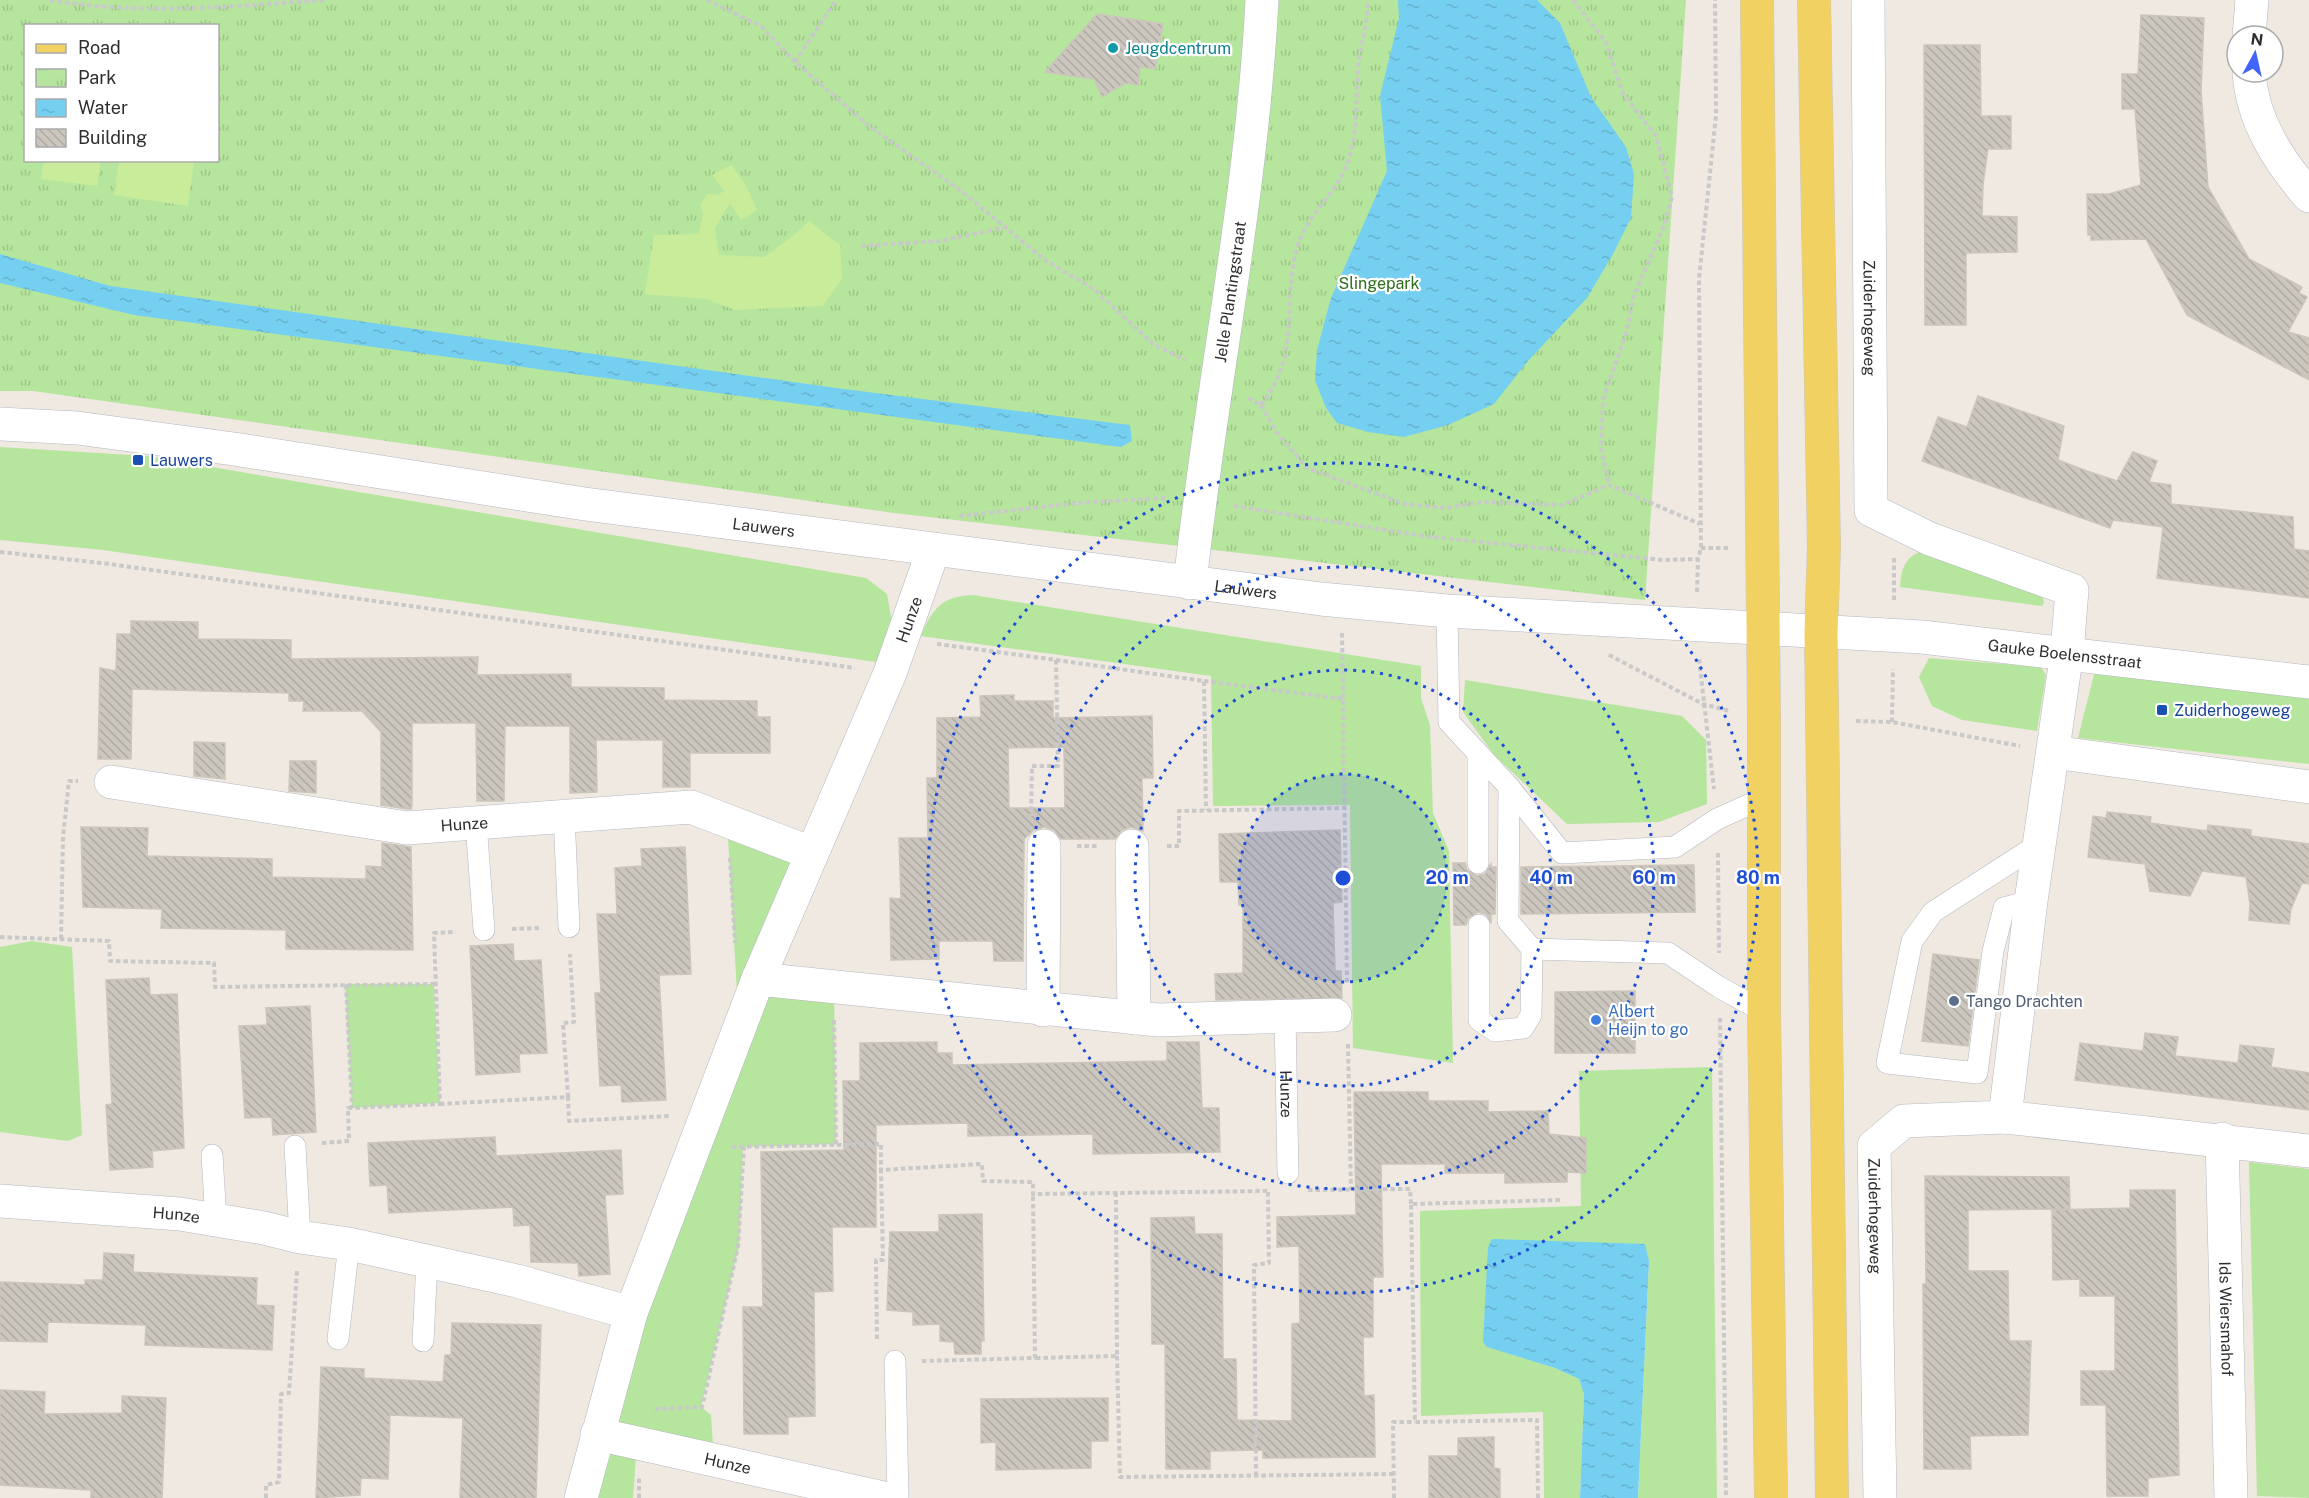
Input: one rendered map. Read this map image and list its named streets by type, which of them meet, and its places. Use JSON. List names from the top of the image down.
{
  "streets": {
    "street": [
      "Jelle Plantingstraat",
      "Zuiderhogeweg",
      "Lauwers",
      "Hunze",
      "Gauke Boelensstraat",
      "Ids Wiersmahof"
    ]
  },
  "crossings": [
    ["Jelle Plantingstraat", "Lauwers"],
    ["Zuiderhogeweg", "Gauke Boelensstraat"],
    ["Lauwers", "Hunze"]
  ],
  "parks": ["Slingepark"],
  "places": {
    "other": ["Jeugdcentrum", "Tango Drachten", "Albert Heijn to go"],
    "transit": ["Lauwers", "Zuiderhogeweg"]
  },
  "legend": [
    "Road",
    "Park",
    "Water",
    "Building"
  ],
  "north": "top",
  "rings": [
    "20 m",
    "40 m",
    "60 m",
    "80 m"
  ]
}
